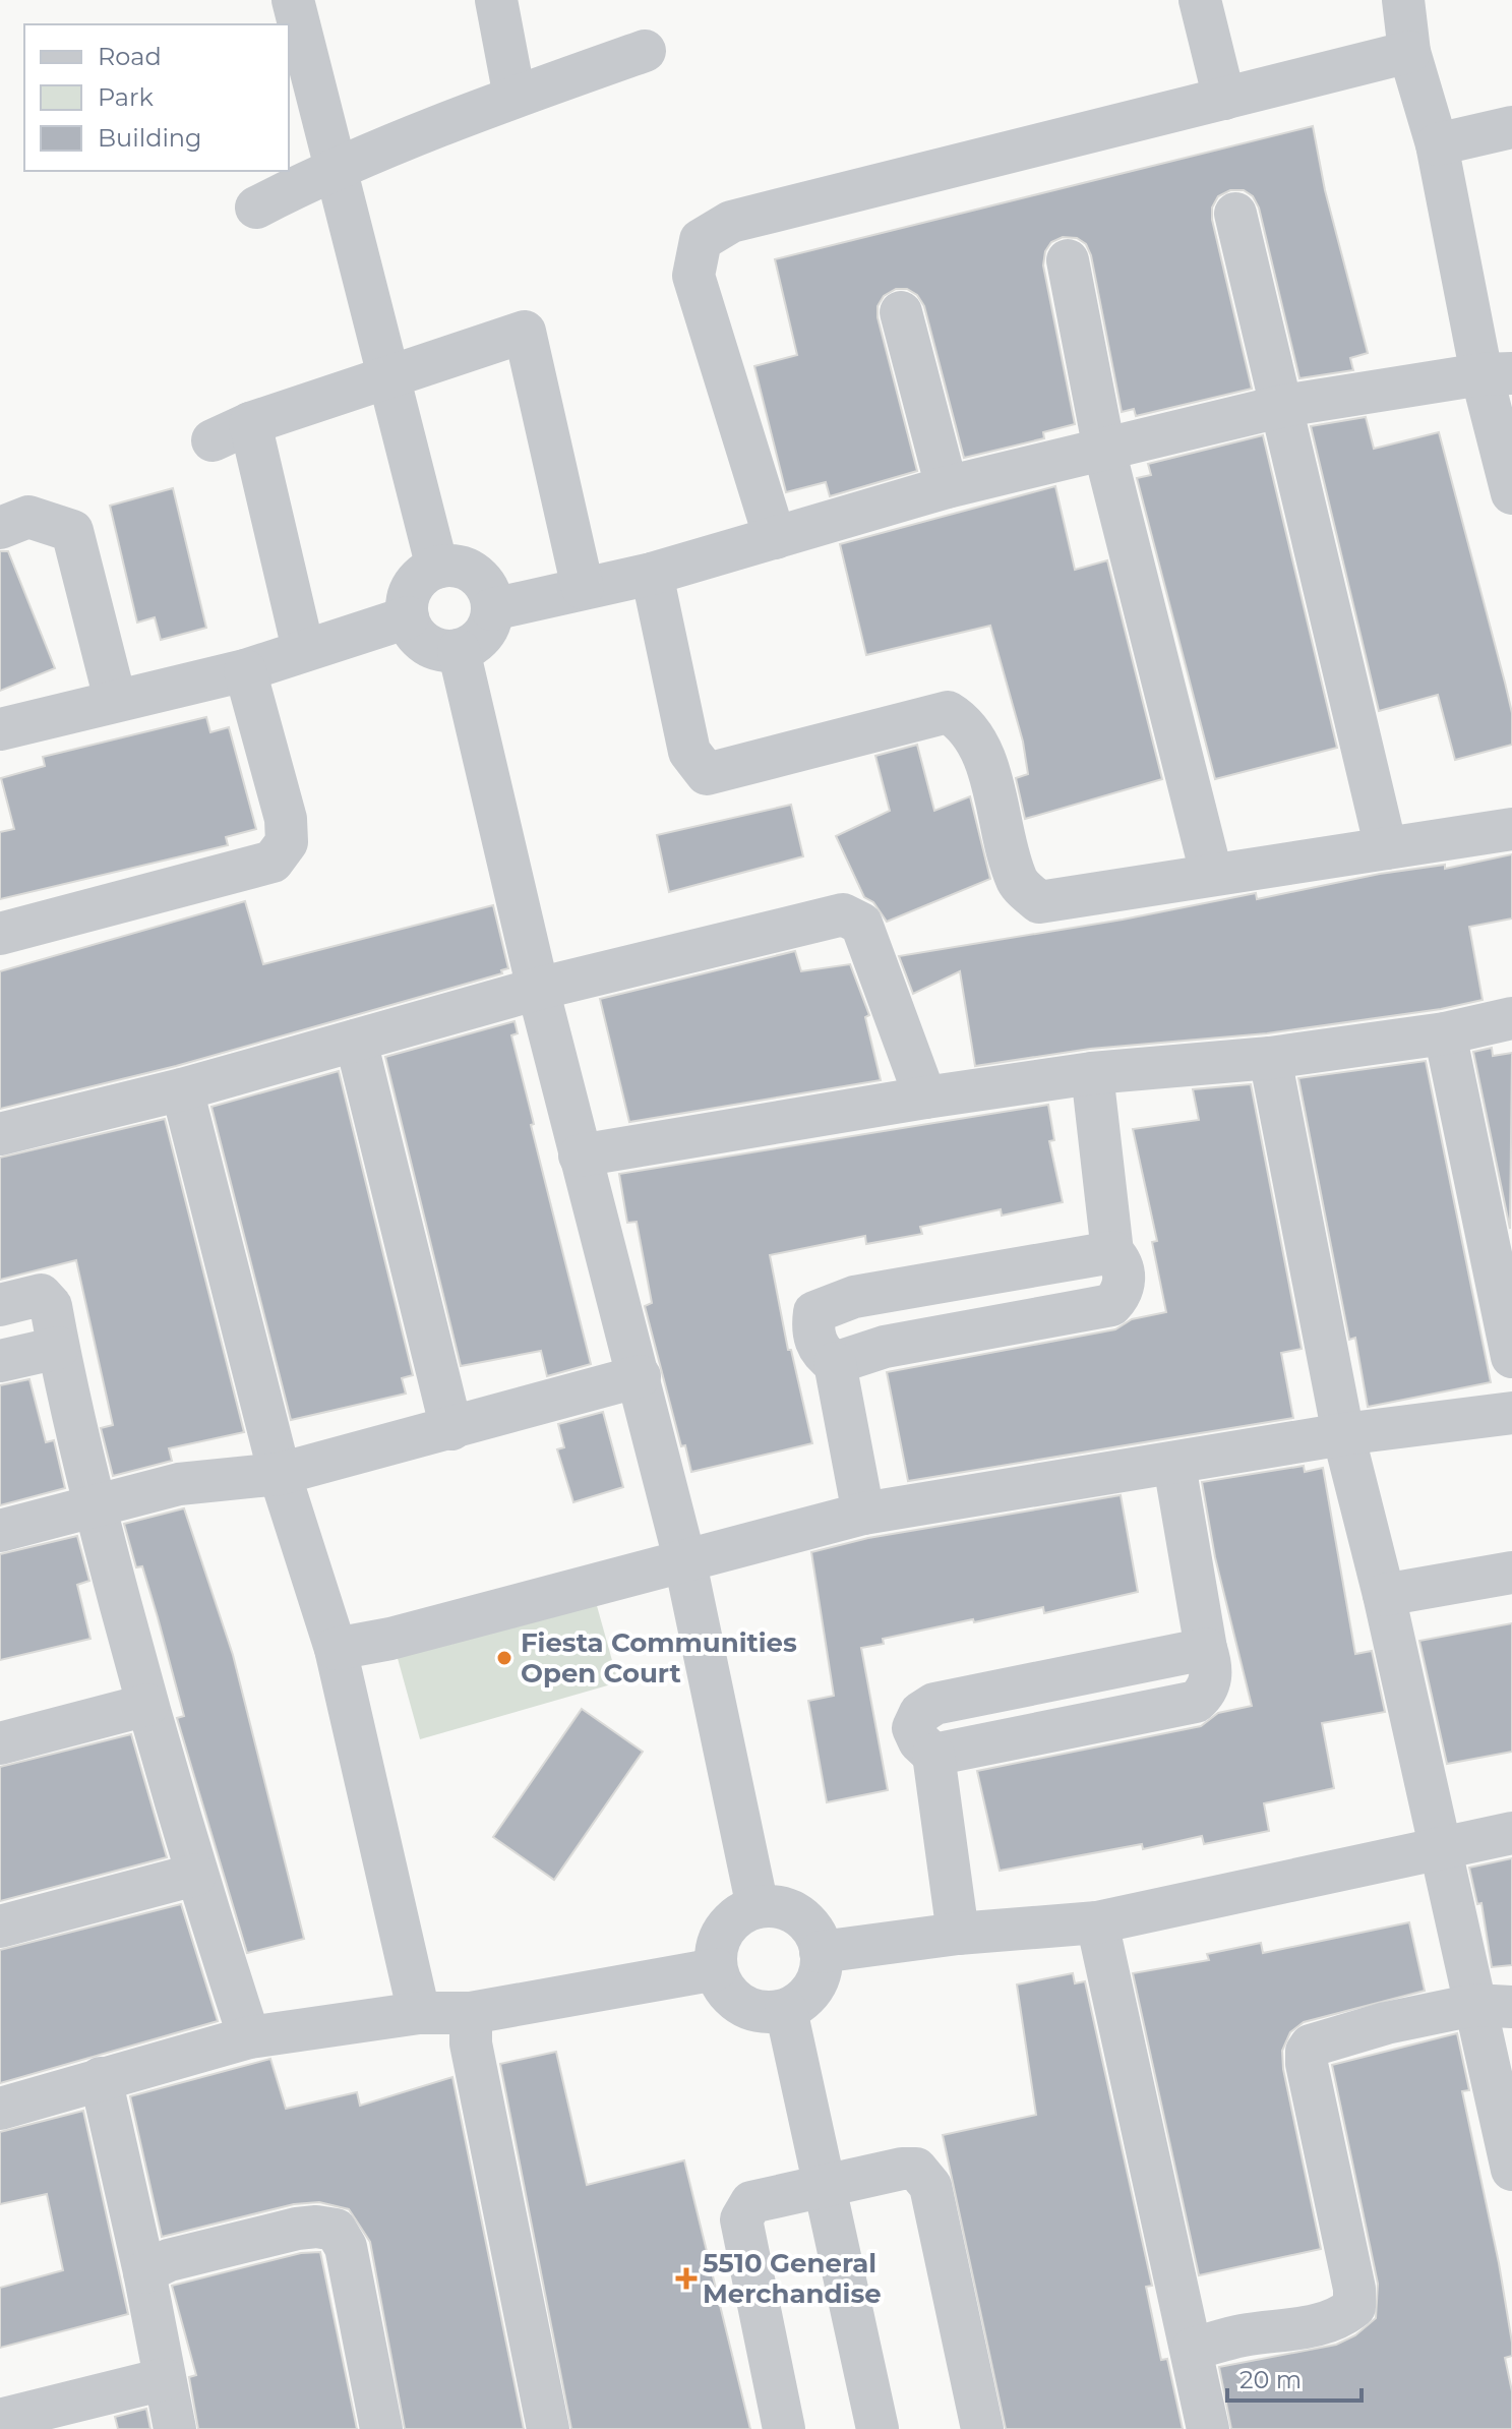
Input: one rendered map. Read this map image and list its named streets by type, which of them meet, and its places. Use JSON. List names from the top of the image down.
{
  "places": {
    "other": ["Fiesta Communities Open Court"],
    "health": ["5510 General Merchandise"]
  },
  "legend": ["Road", "Park", "Building"],
  "scale_bar": "20 m"
}
